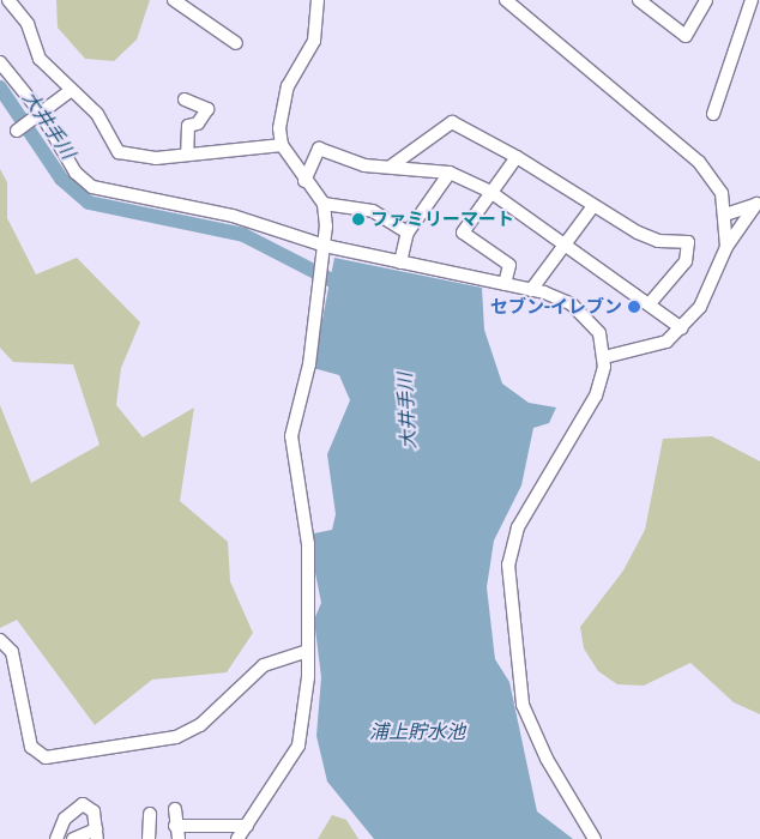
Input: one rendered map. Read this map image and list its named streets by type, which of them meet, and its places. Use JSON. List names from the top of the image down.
{
  "water": ["大井手川", "浦上貯水池"],
  "places": ["ファミリーマート", "セブン-イレブン"]
}
